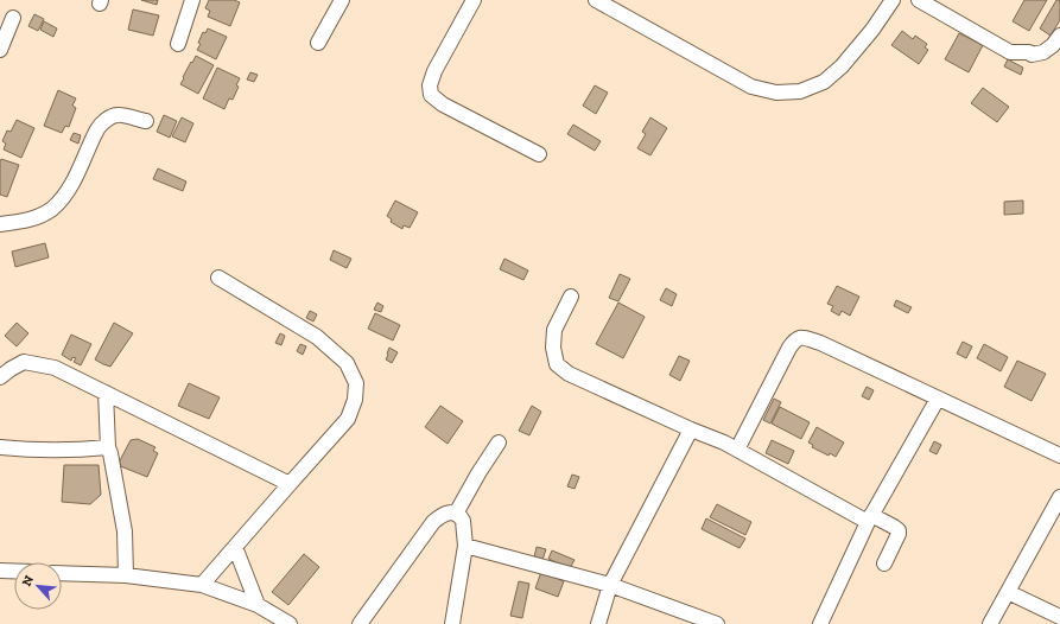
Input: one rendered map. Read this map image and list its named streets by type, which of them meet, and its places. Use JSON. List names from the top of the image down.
{
  "north": "top left"
}
